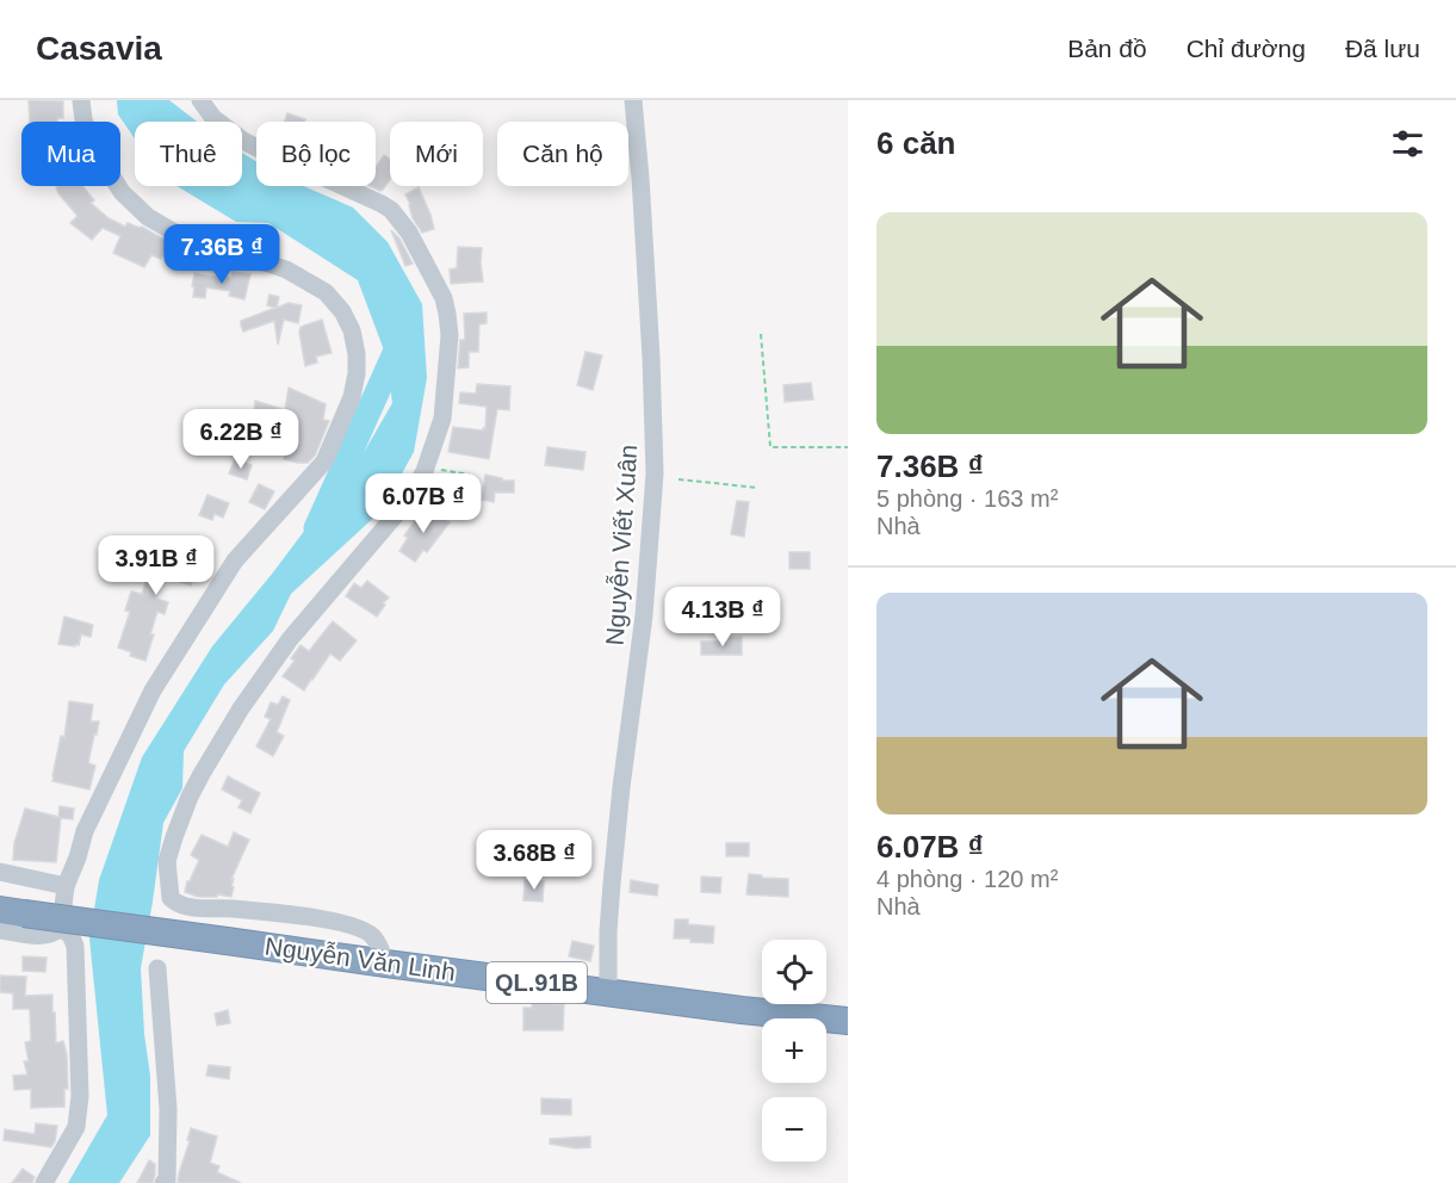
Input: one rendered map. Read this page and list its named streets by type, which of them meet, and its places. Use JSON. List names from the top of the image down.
{
  "streets": {
    "highway": ["Nguyễn Văn Linh", "QL.91B"],
    "street": ["Nguyễn Viết Xuân"]
  },
  "crossings": [
    ["Nguyễn Viết Xuân", "Nguyễn Văn Linh"]
  ],
  "page": {
    "header": "Casavia",
    "nav": ["Bản đồ", "Chỉ đường", "Đã lưu"],
    "heading": "6 căn",
    "chip": [
      "Mua",
      "Thuê",
      "Bộ lọc",
      "Mới",
      "Căn hộ"
    ],
    "list": [
      {
        "name": "7.36B ₫",
        "note": "5 phòng · 163 m² · Nhà"
      },
      {
        "name": "6.07B ₫",
        "note": "4 phòng · 120 m² · Nhà"
      }
    ],
    "price": [
      "7.36B ₫",
      "6.22B ₫",
      "6.07B ₫",
      "3.91B ₫",
      "4.13B ₫",
      "3.68B ₫"
    ],
    "map_buttons": ["+", "−"]
  }
}
